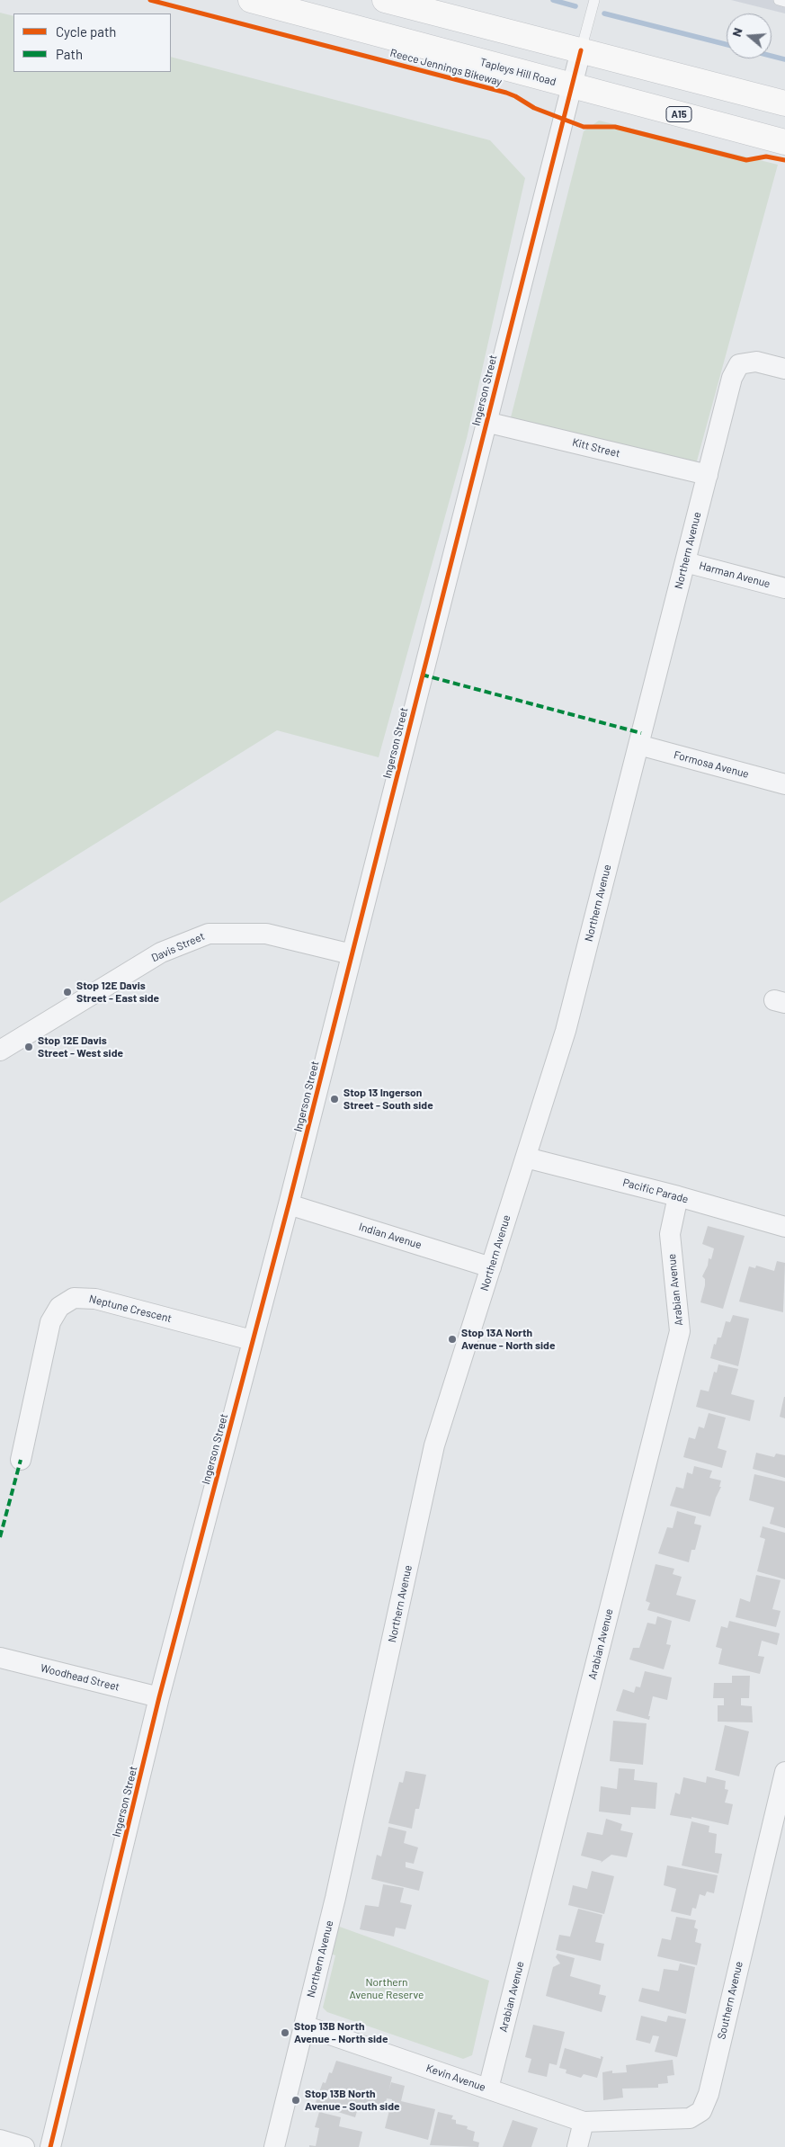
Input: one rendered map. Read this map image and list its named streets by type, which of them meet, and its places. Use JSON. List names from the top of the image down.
{
  "streets": {
    "main road": ["Tapleys Hill Road", "A15"],
    "street": [
      "Ingerson Street",
      "Kitt Street",
      "Northern Avenue",
      "Harman Avenue",
      "Formosa Avenue",
      "Davis Street",
      "Pacific Parade",
      "Indian Avenue",
      "Arabian Avenue",
      "Neptune Crescent",
      "Woodhead Street",
      "Southern Avenue",
      "Kevin Avenue"
    ],
    "cycle path": ["Reece Jennings Bikeway"]
  },
  "crossings": [
    ["Tapleys Hill Road", "Ingerson Street"],
    ["Ingerson Street", "Kitt Street"],
    ["Ingerson Street", "Davis Street"],
    ["Ingerson Street", "Indian Avenue"],
    ["Ingerson Street", "Neptune Crescent"],
    ["Ingerson Street", "Woodhead Street"],
    ["Kitt Street", "Northern Avenue"],
    ["Northern Avenue", "Harman Avenue"],
    ["Northern Avenue", "Formosa Avenue"],
    ["Northern Avenue", "Pacific Parade"],
    ["Northern Avenue", "Indian Avenue"],
    ["Northern Avenue", "Kevin Avenue"],
    ["Pacific Parade", "Arabian Avenue"],
    ["Arabian Avenue", "Kevin Avenue"],
    ["Southern Avenue", "Kevin Avenue"]
  ],
  "parks": ["Northern Avenue Reserve"],
  "places": [
    "Stop 12E Davis Street - East side",
    "Stop 12E Davis Street - West side",
    "Stop 13 Ingerson Street - South side",
    "Stop 13A North Avenue - North side",
    "Stop 13B North Avenue - North side",
    "Stop 13B North Avenue - South side"
  ],
  "legend": ["Cycle path", "Path"],
  "north": "left"
}
